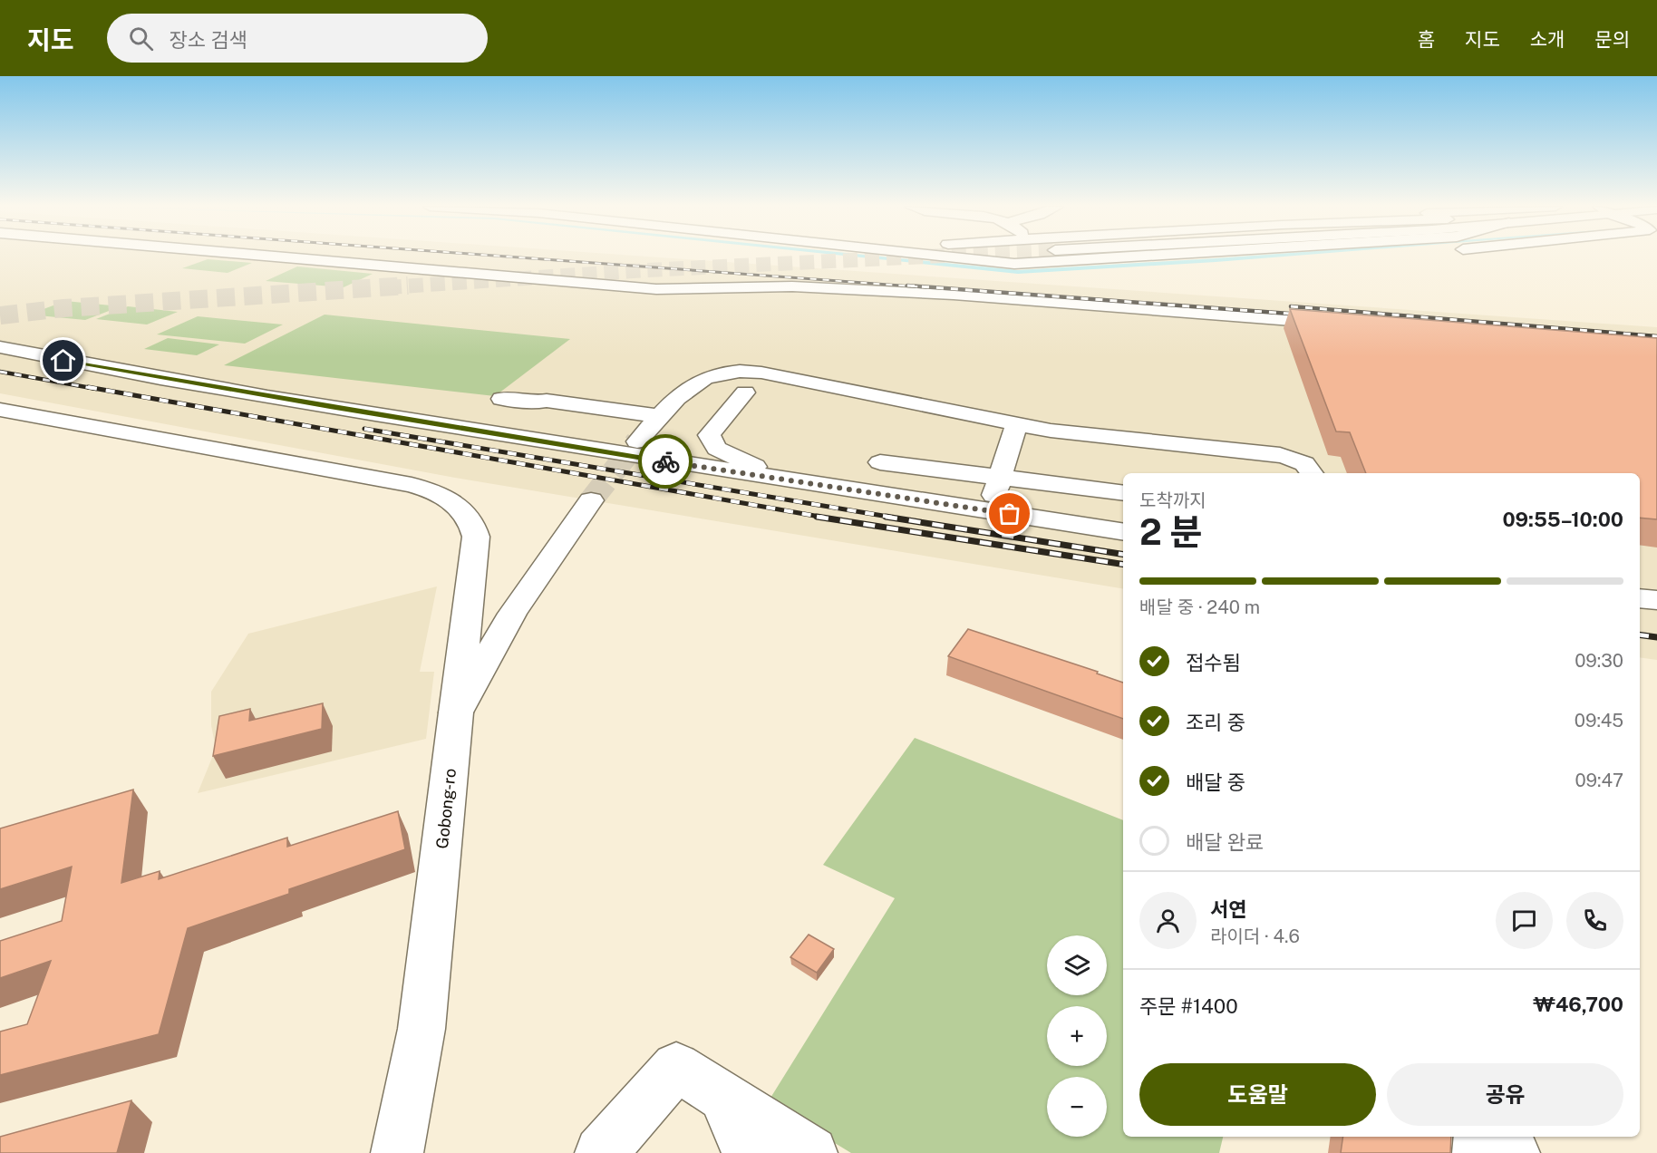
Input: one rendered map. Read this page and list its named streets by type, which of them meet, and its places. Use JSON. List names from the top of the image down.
{
  "streets": {
    "street": ["Gobong-ro"]
  },
  "page": {
    "header": "지도",
    "search": "장소 검색",
    "nav": [
      "홈",
      "지도",
      "소개",
      "문의"
    ],
    "heading": ["2 분", "도착까지", "09:55–10:00"],
    "panel": [
      "서연",
      "라이더 · 4.6",
      "주문 #1400",
      "₩46,700"
    ],
    "bar": "배달 중 · 240 m",
    "list": [
      ["접수됨", "09:30"],
      ["조리 중", "09:45"],
      ["배달 중", "09:47"],
      "배달 완료"
    ],
    "map_buttons": ["+", "−"],
    "buttons": ["도움말", "공유"]
  }
}
